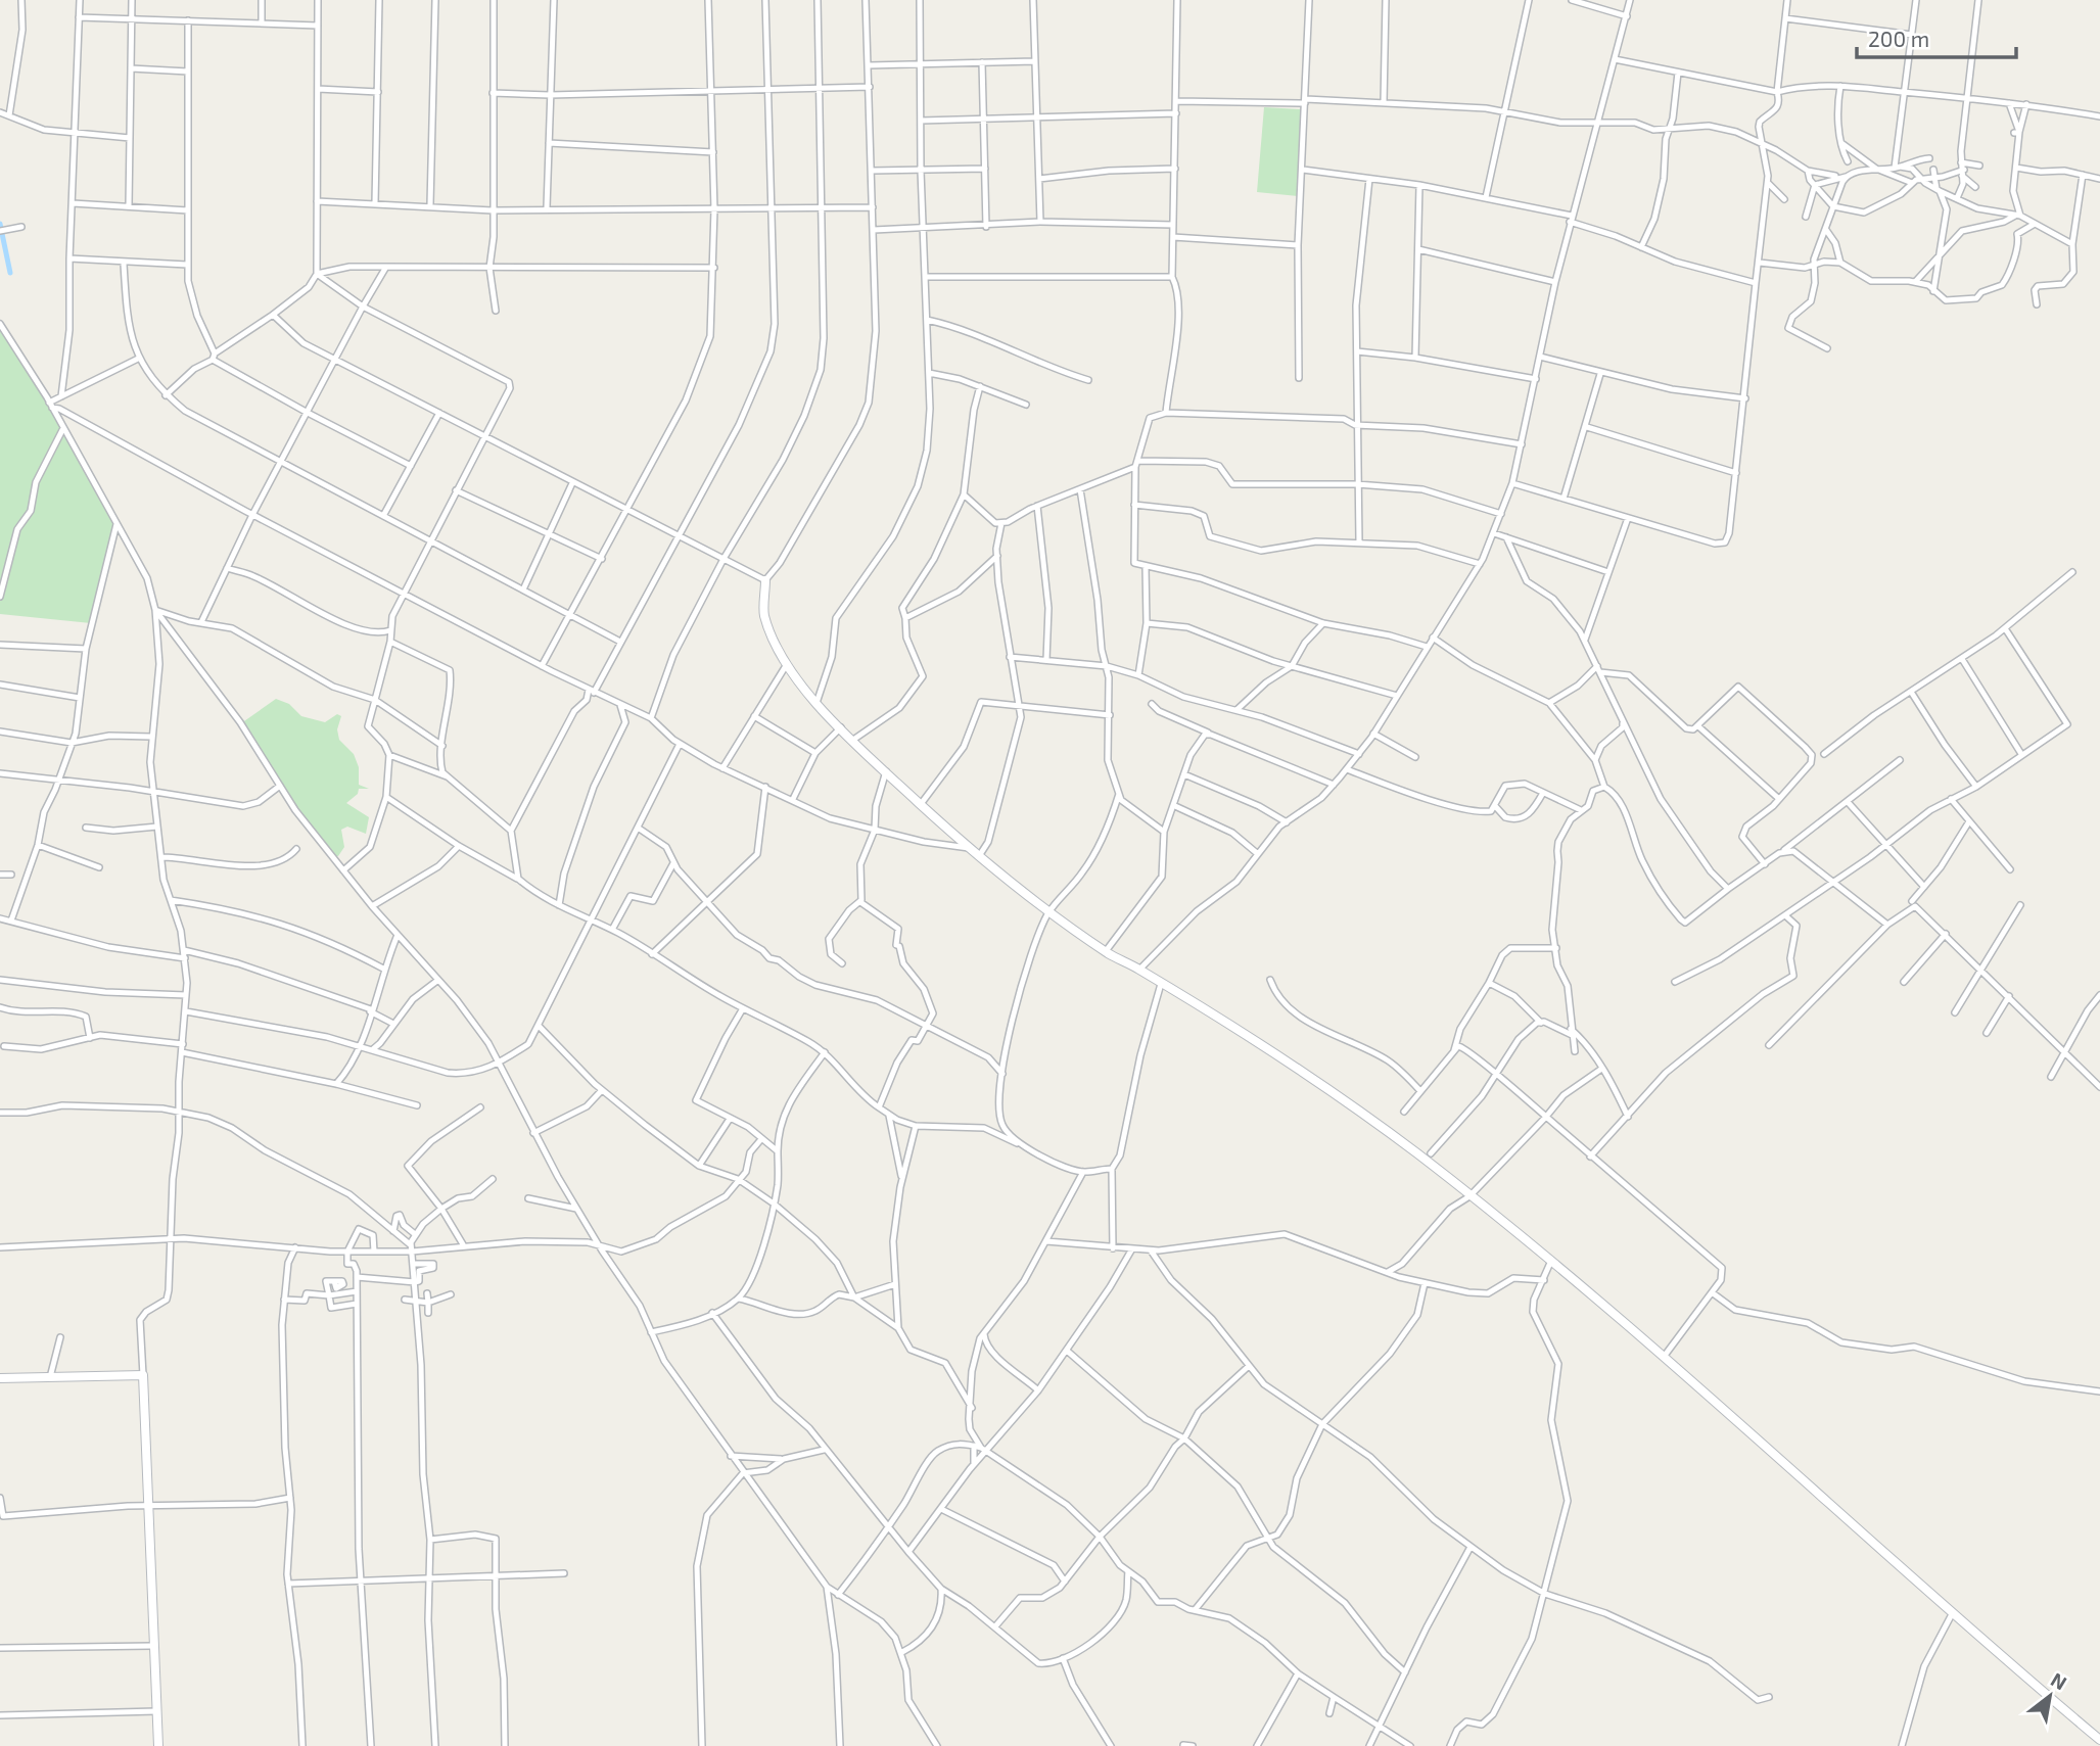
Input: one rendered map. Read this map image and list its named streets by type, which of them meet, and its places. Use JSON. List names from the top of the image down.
{
  "scale_bar": "200 m",
  "north": "top right"
}
